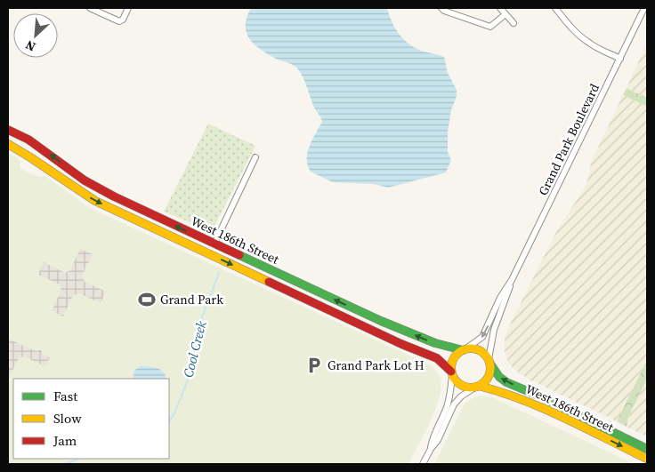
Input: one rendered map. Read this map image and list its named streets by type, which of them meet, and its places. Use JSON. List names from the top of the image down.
{
  "streets": {
    "street": ["Grand Park Boulevard", "West 186th Street"]
  },
  "crossings": [
    ["Grand Park Boulevard", "West 186th Street"]
  ],
  "water": ["Cool Creek"],
  "places": {
    "sports": ["Grand Park"],
    "parking": ["Grand Park Lot H"]
  },
  "legend": ["Fast", "Slow", "Jam"],
  "north": "bottom left"
}
